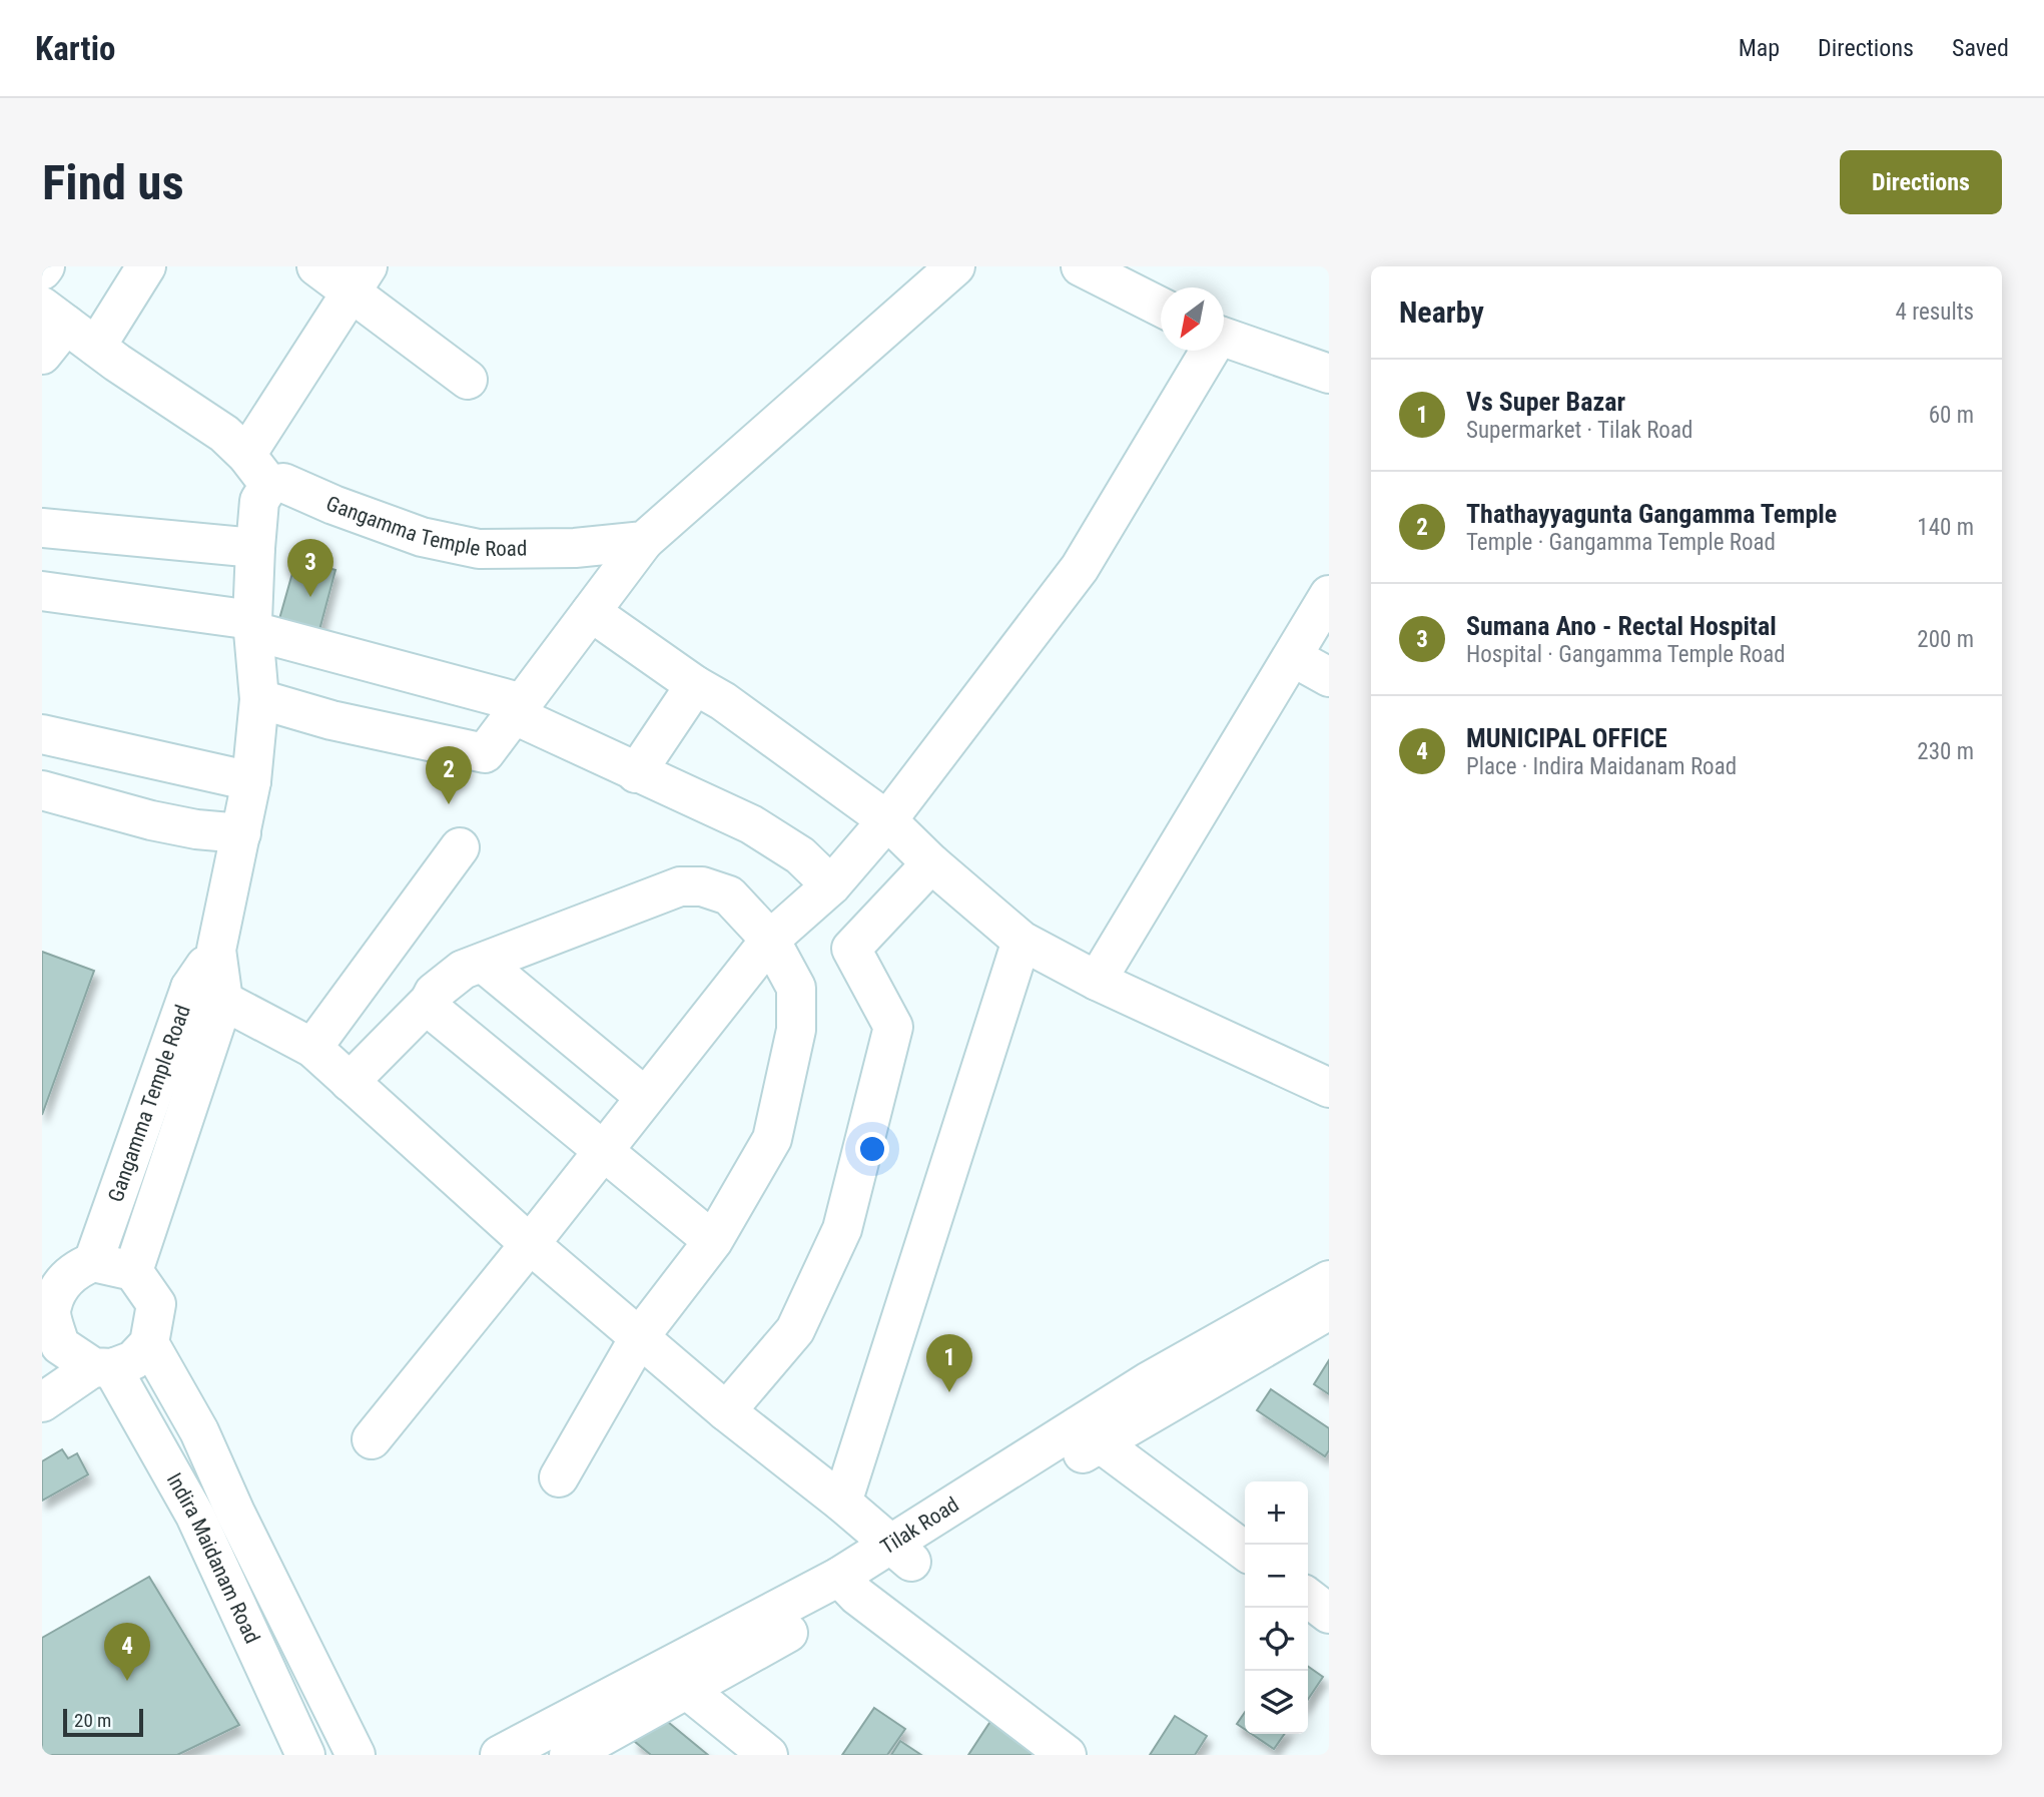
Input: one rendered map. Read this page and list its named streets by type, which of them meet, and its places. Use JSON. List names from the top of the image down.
{
  "streets": {
    "street": ["Gangamma Temple Road", "Tilak Road", "Indira Maidanam Road"]
  },
  "crossings": [
    ["Gangamma Temple Road", "Indira Maidanam Road"]
  ],
  "scale_bar": "20 m",
  "north": "bottom left",
  "page": {
    "header": "Kartio",
    "nav": ["Map", "Directions", "Saved"],
    "buttons": "Directions",
    "title": "Find us",
    "heading": ["Nearby", "4 results"],
    "list": [
      {
        "mark": "1",
        "name": "Vs Super Bazar",
        "note": "Supermarket · Tilak Road",
        "value": "60 m"
      },
      {
        "mark": "2",
        "name": "Thathayyagunta Gangamma Temple",
        "note": "Temple · Gangamma Temple Road",
        "value": "140 m"
      },
      {
        "mark": "3",
        "name": "Sumana Ano - Rectal Hospital",
        "note": "Hospital · Gangamma Temple Road",
        "value": "200 m"
      },
      {
        "mark": "4",
        "name": "MUNICIPAL OFFICE",
        "note": "Place · Indira Maidanam Road",
        "value": "230 m"
      }
    ],
    "pins": [
      "3",
      "2",
      "1",
      "4"
    ],
    "map_buttons": ["+", "−"],
    "scale": "20 m"
  }
}
